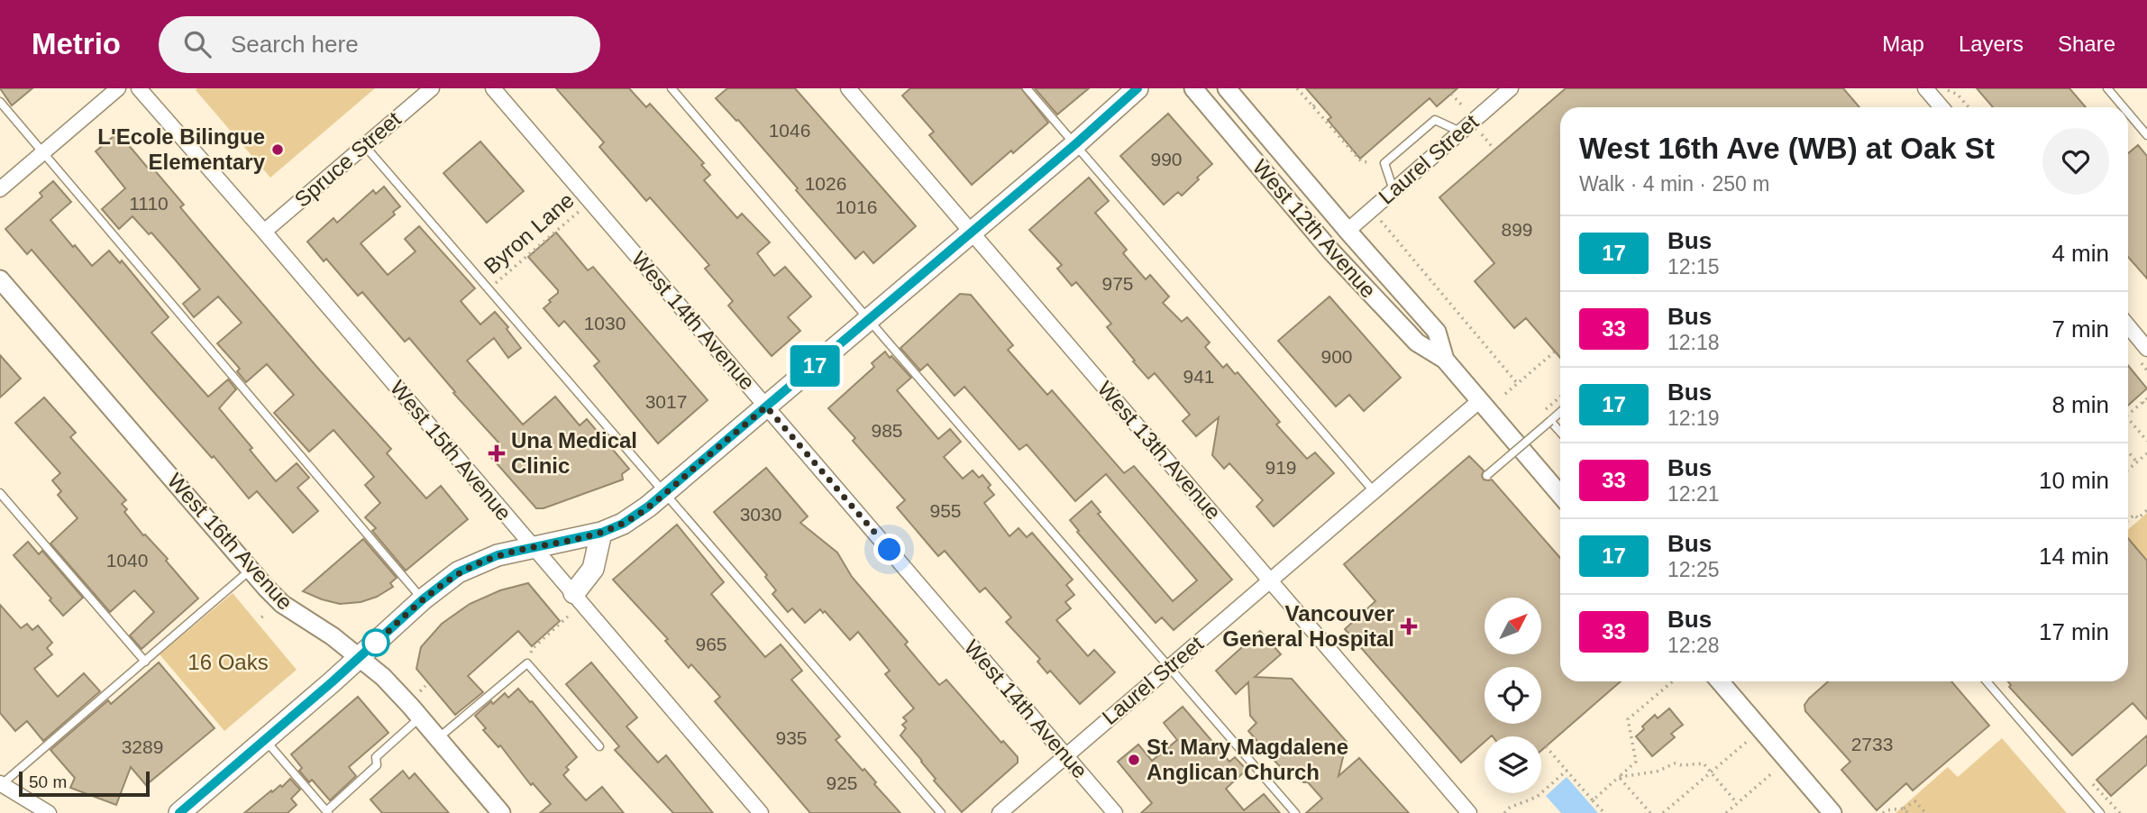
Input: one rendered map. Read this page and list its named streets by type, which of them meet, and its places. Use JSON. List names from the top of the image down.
{
  "streets": {
    "street": [
      "Spruce Street",
      "Laurel Street",
      "West 12th Avenue",
      "West 14th Avenue",
      "West 15th Avenue",
      "West 13th Avenue",
      "West 16th Avenue"
    ],
    "path": ["Byron Lane"]
  },
  "crossings": [
    ["Spruce Street", "West 15th Avenue"],
    ["Laurel Street", "West 12th Avenue"],
    ["Laurel Street", "West 14th Avenue"],
    ["Laurel Street", "West 13th Avenue"],
    ["Byron Lane", "West 14th Avenue"]
  ],
  "parks": ["16 Oaks"],
  "places": {
    "other": ["L'Ecole Bilingue Elementary", "St. Mary Magdalene Anglican Church"],
    "health": ["Una Medical Clinic", "Vancouver General Hospital"]
  },
  "lines": ["bus line 17"],
  "house_numbers": [
    "1046",
    "990",
    "1026",
    "1110",
    "1016",
    "899",
    "975",
    "1030",
    "900",
    "941",
    "3017",
    "985",
    "919",
    "955",
    "3030",
    "1040",
    "965",
    "935",
    "2733",
    "3289",
    "925"
  ],
  "scale_bar": "50 m",
  "north": "top right",
  "page": {
    "header": "Metrio",
    "search": "Search here",
    "nav": ["Map", "Layers", "Share"],
    "on_map": "17",
    "heading": ["West 16th Ave (WB) at Oak St", "Walk · 4 min · 250 m"],
    "list": [
      {
        "mark": "17",
        "name": "Bus",
        "note": "12:15",
        "value": "4 min"
      },
      {
        "mark": "33",
        "name": "Bus",
        "note": "12:18",
        "value": "7 min"
      },
      {
        "mark": "17",
        "name": "Bus",
        "note": "12:19",
        "value": "8 min"
      },
      {
        "mark": "33",
        "name": "Bus",
        "note": "12:21",
        "value": "10 min"
      },
      {
        "mark": "17",
        "name": "Bus",
        "note": "12:25",
        "value": "14 min"
      },
      {
        "mark": "33",
        "name": "Bus",
        "note": "12:28",
        "value": "17 min"
      }
    ],
    "scale": "50 m"
  }
}
